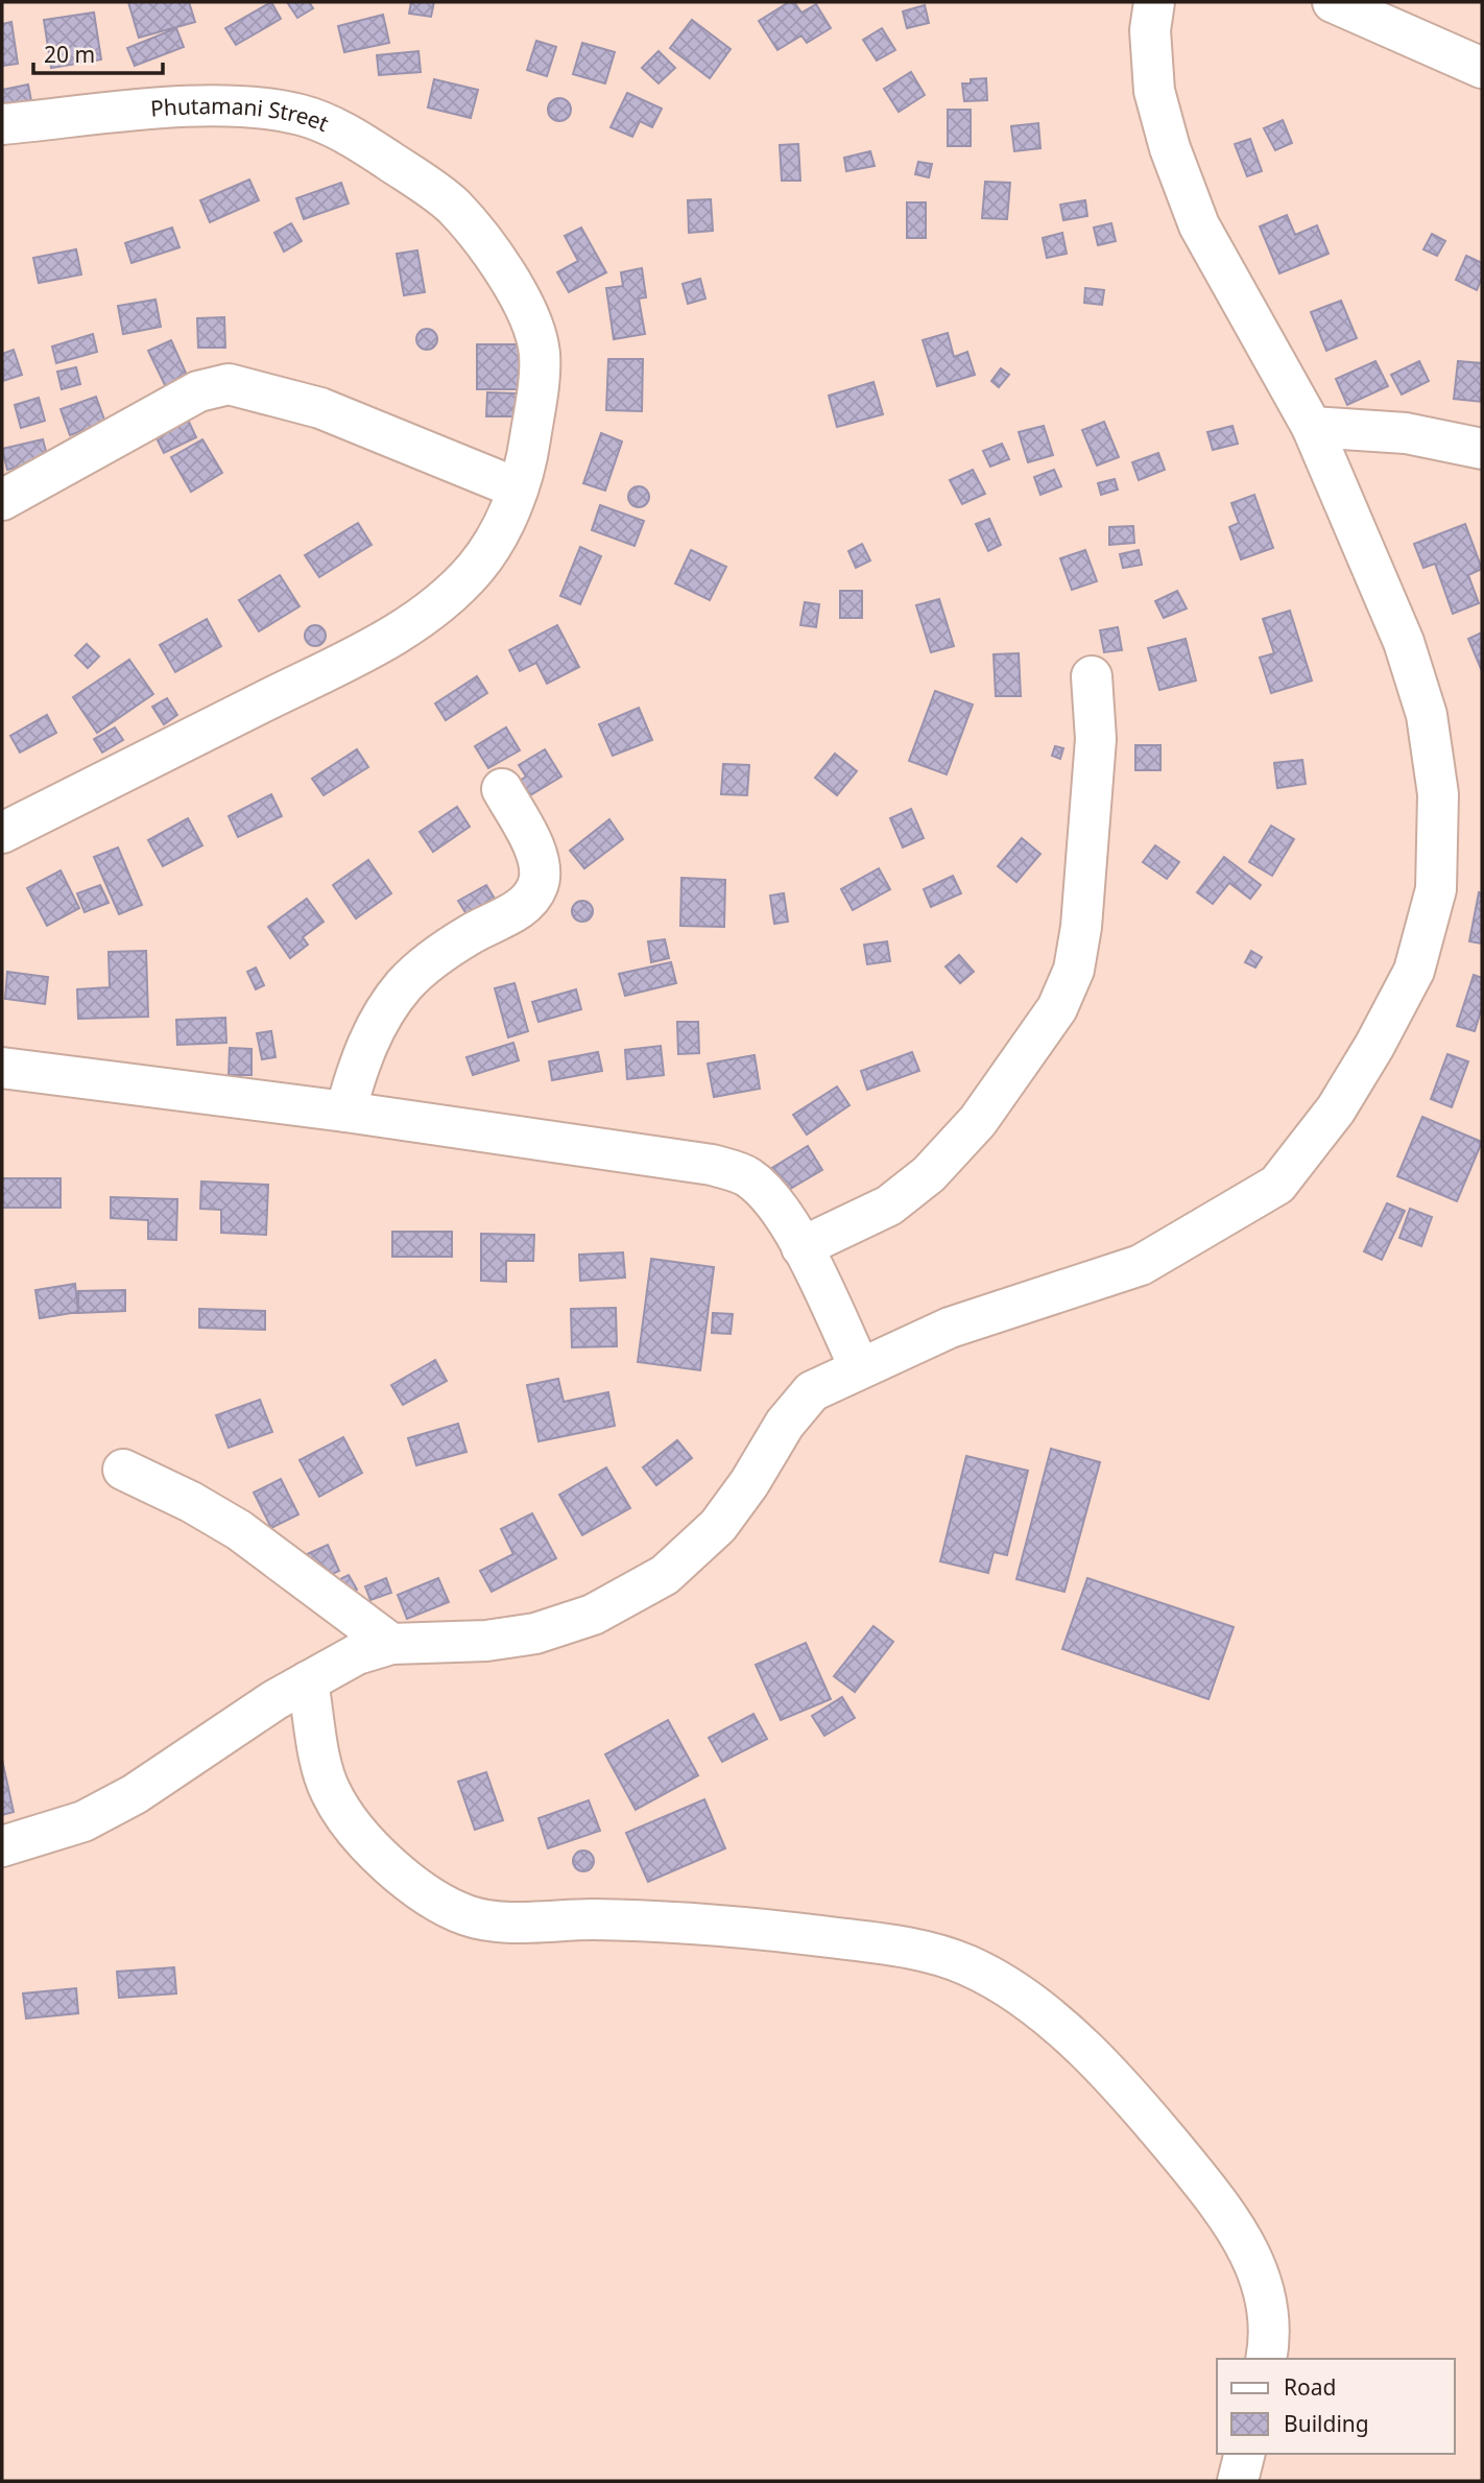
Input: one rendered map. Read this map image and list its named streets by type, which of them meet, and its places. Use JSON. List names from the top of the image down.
{
  "streets": {
    "street": ["Phutamani Street"]
  },
  "legend": ["Road", "Building"],
  "scale_bar": "20 m"
}
